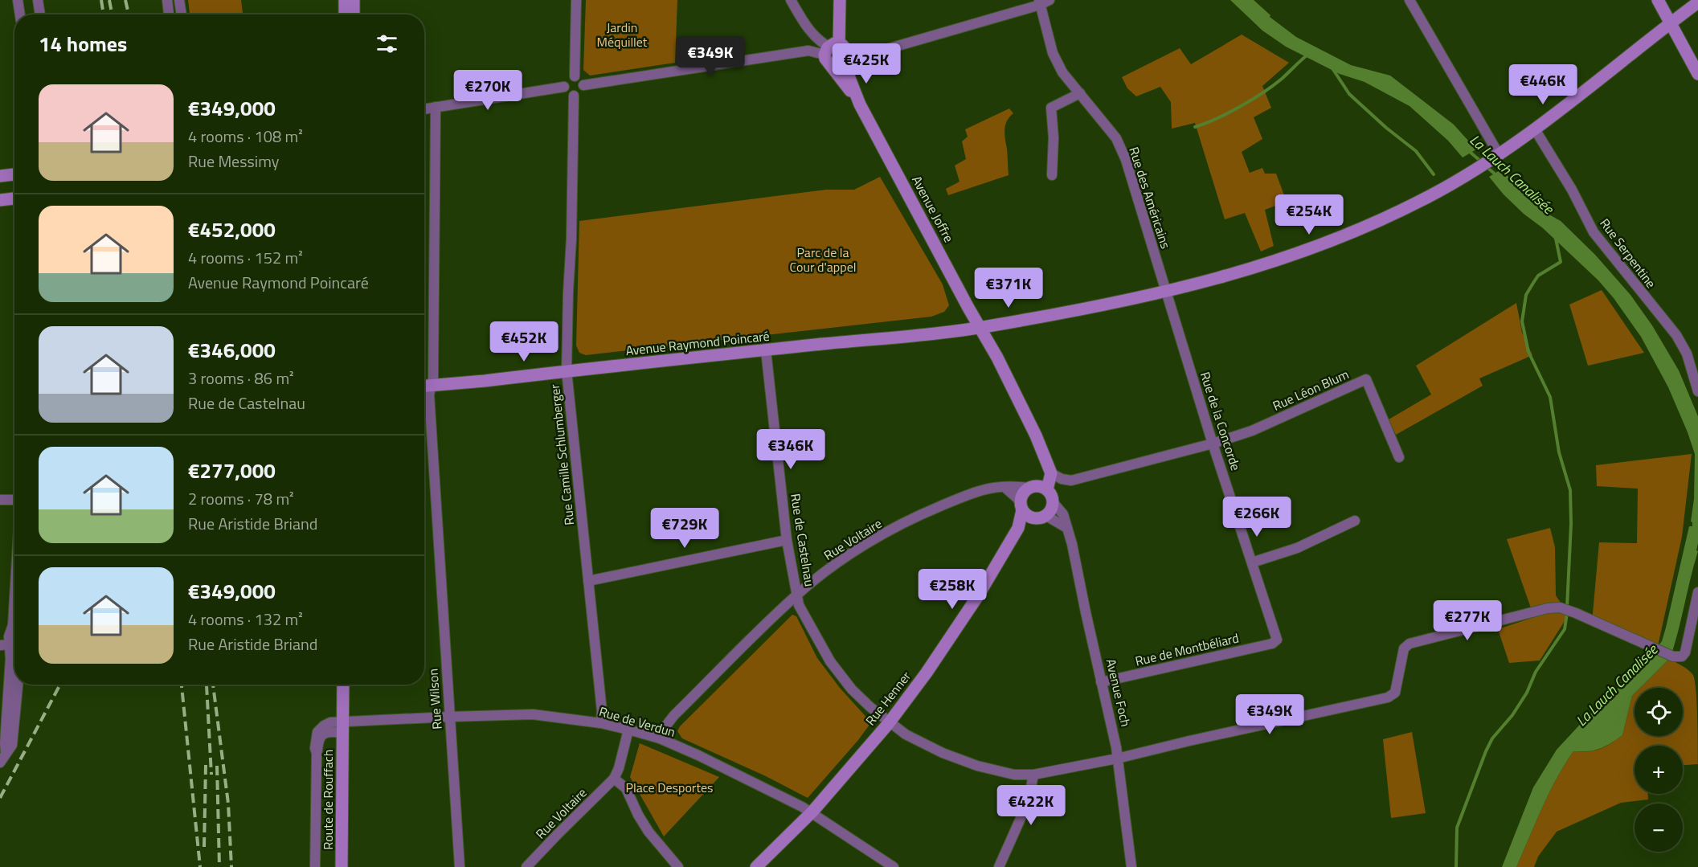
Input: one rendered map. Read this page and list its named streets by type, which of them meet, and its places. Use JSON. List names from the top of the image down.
{
  "streets": {
    "street": [
      "Rue des Américains",
      "Avenue Joffre",
      "Rue Serpentine",
      "Avenue Raymond Poincaré",
      "Rue Léon Blum",
      "Rue de la Concorde",
      "Rue Camille Schlumberger",
      "Rue Voltaire",
      "Rue de Castelnau",
      "Rue de Montbéliard",
      "Avenue Foch",
      "Rue Henner",
      "Rue Wilson",
      "Rue de Verdun",
      "Route de Rouffach"
    ]
  },
  "crossings": [
    ["Rue des Américains", "Avenue Raymond Poincaré"],
    ["Rue des Américains", "Rue de la Concorde"],
    ["Avenue Joffre", "Avenue Raymond Poincaré"],
    ["Rue Serpentine", "Avenue Raymond Poincaré"],
    ["Avenue Raymond Poincaré", "Rue de la Concorde"],
    ["Avenue Raymond Poincaré", "Rue Camille Schlumberger"],
    ["Avenue Raymond Poincaré", "Rue de Castelnau"],
    ["Avenue Raymond Poincaré", "Rue Wilson"],
    ["Rue Léon Blum", "Rue de la Concorde"],
    ["Rue de la Concorde", "Rue de Montbéliard"],
    ["Rue Camille Schlumberger", "Rue de Verdun"],
    ["Rue Voltaire", "Rue de Castelnau"],
    ["Rue Voltaire", "Avenue Foch"],
    ["Rue Voltaire", "Rue Henner"],
    ["Rue Voltaire", "Rue de Verdun"],
    ["Rue de Castelnau", "Avenue Foch"],
    ["Rue de Castelnau", "Rue Henner"],
    ["Rue de Montbéliard", "Avenue Foch"],
    ["Avenue Foch", "Rue Henner"],
    ["Rue Henner", "Rue de Verdun"],
    ["Rue Wilson", "Rue de Verdun"],
    ["Rue de Verdun", "Route de Rouffach"]
  ],
  "water": ["La Lauch Canalisée"],
  "parks": ["Jardin Méquillet", "Parc de la Cour d'appel", "Place Desportes"],
  "page": {
    "heading": "14 homes",
    "price": [
      "€349K",
      "€425K",
      "€446K",
      "€270K",
      "€254K",
      "€371K",
      "€452K",
      "€346K",
      "€266K",
      "€729K",
      "€258K",
      "€277K",
      "€349K",
      "€422K"
    ],
    "list": [
      {
        "name": "€349,000",
        "note": "4 rooms · 108 m² · Rue Messimy"
      },
      {
        "name": "€452,000",
        "note": "4 rooms · 152 m² · Avenue Raymond Poincaré"
      },
      {
        "name": "€346,000",
        "note": "3 rooms · 86 m² · Rue de Castelnau"
      },
      {
        "name": "€277,000",
        "note": "2 rooms · 78 m² · Rue Aristide Briand"
      },
      {
        "name": "€349,000",
        "note": "4 rooms · 132 m² · Rue Aristide Briand"
      }
    ],
    "map_buttons": ["+", "−"]
  }
}
